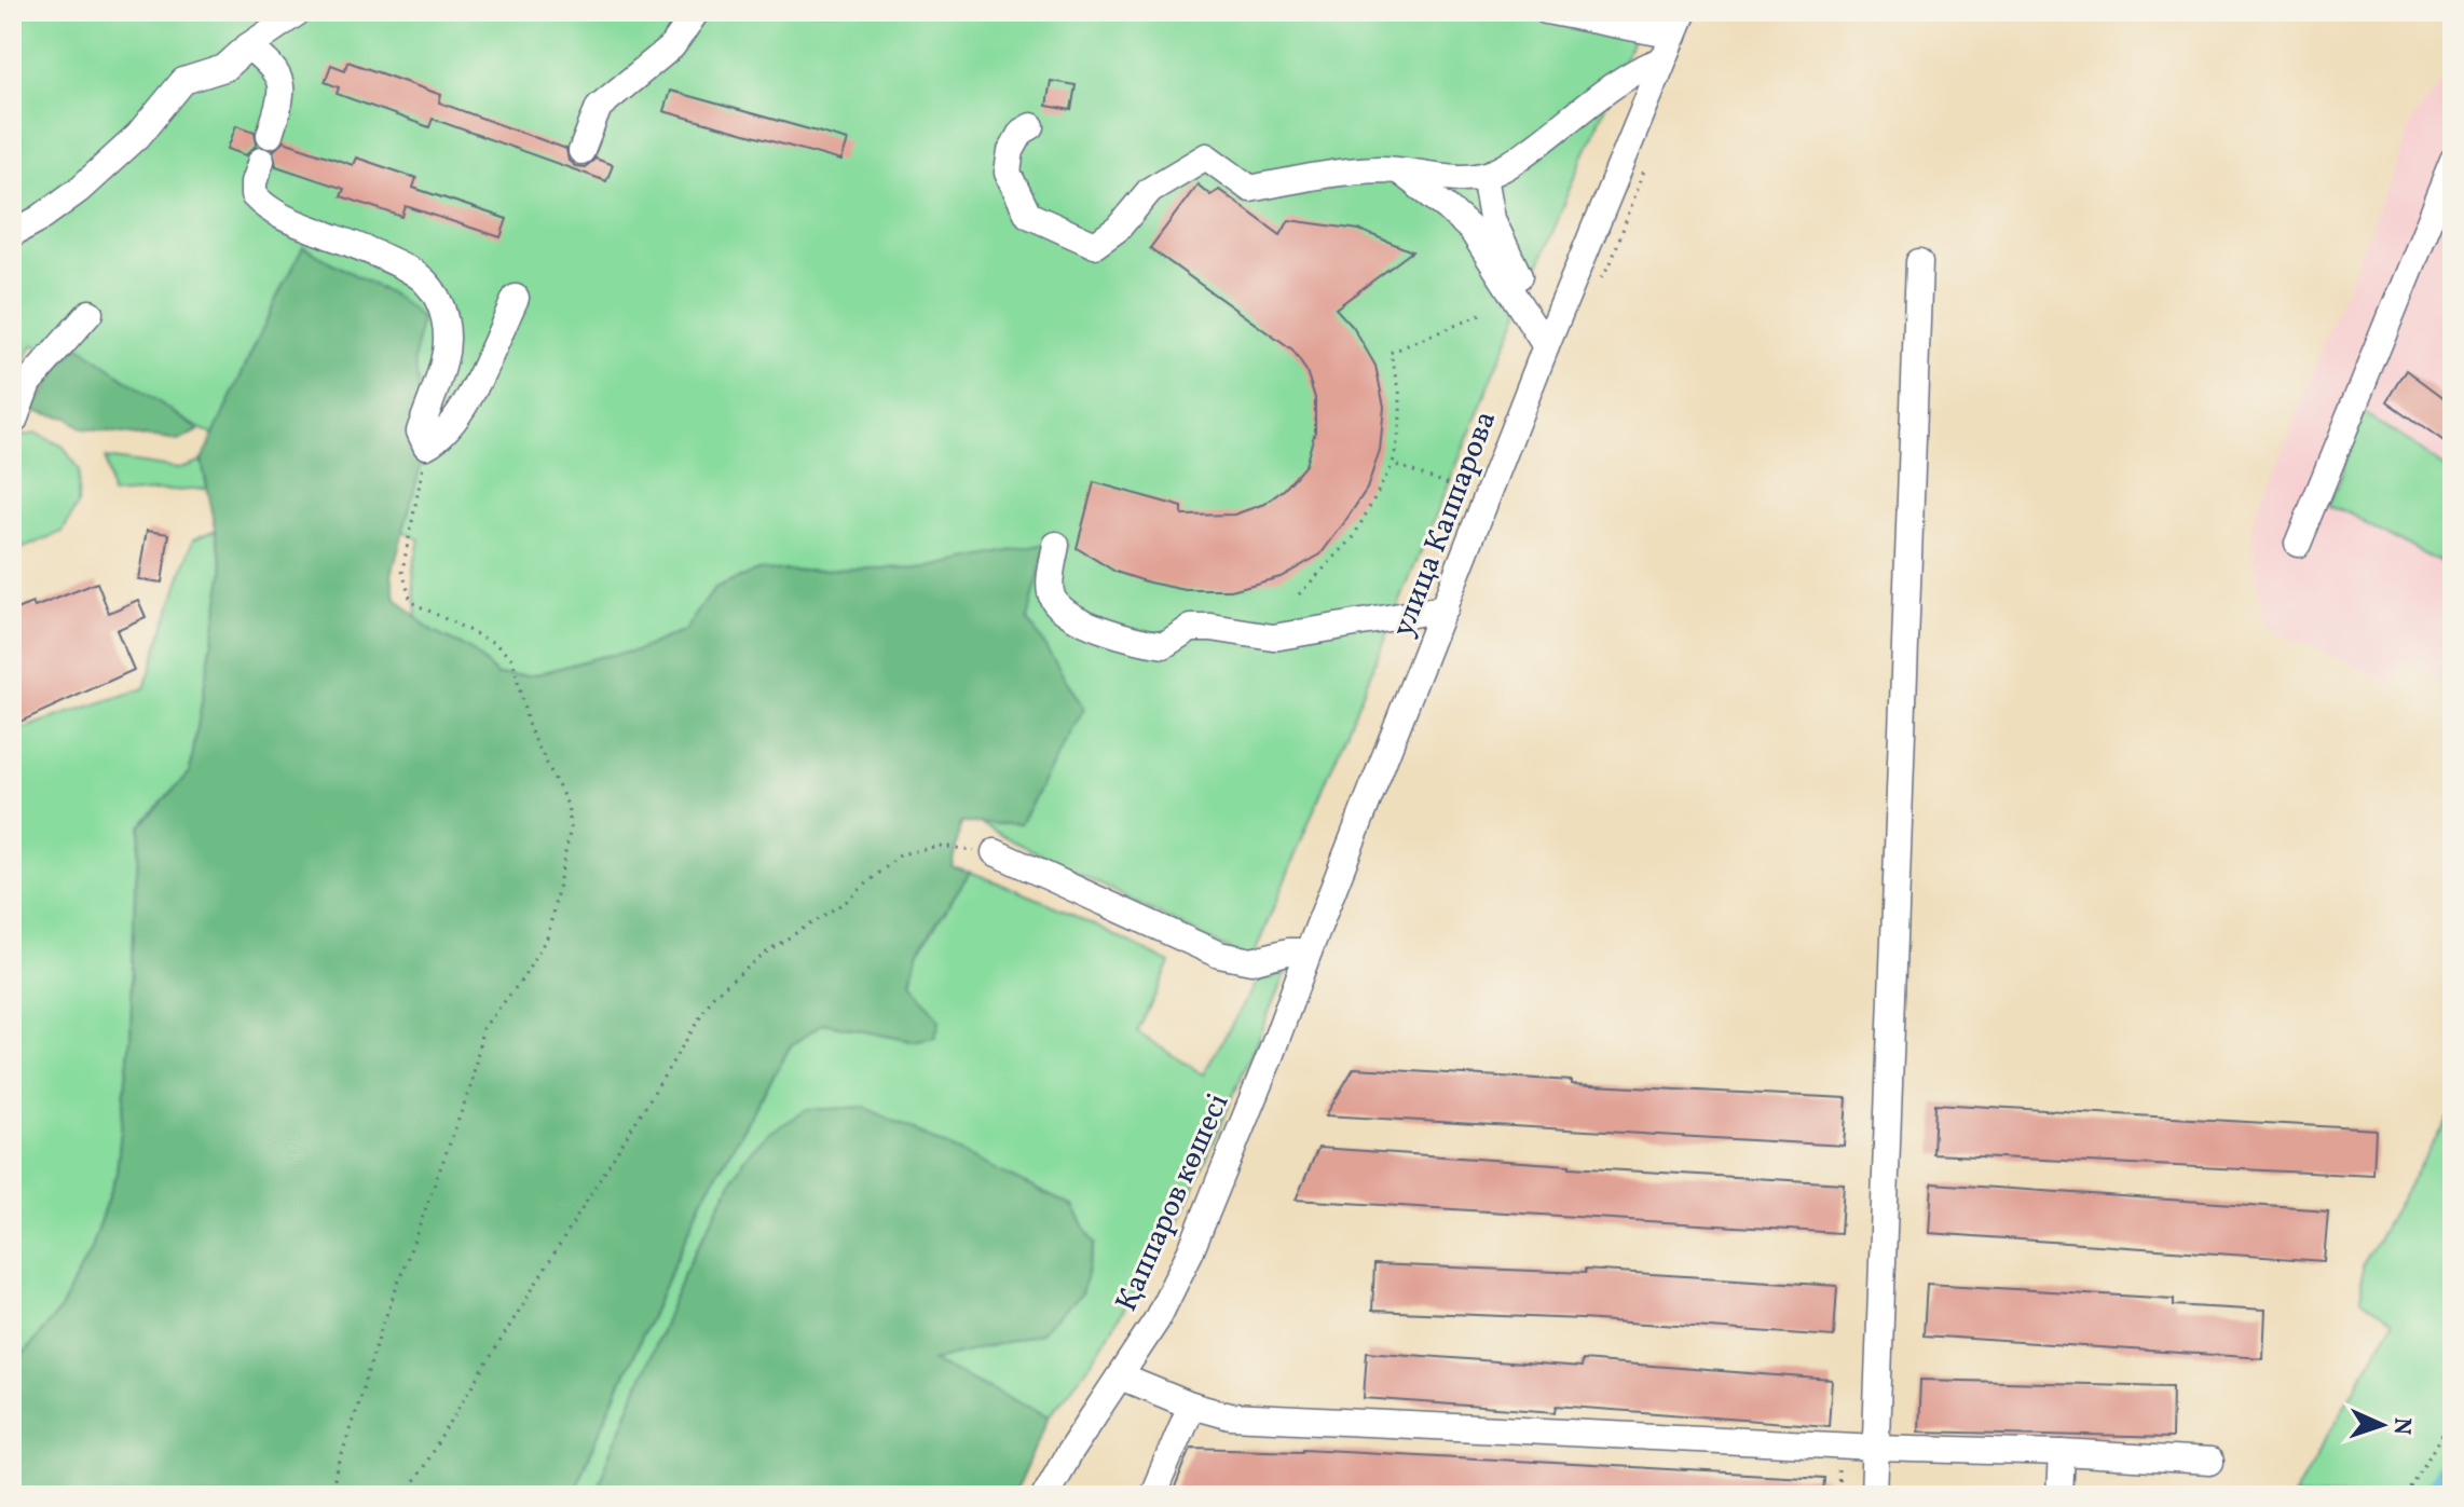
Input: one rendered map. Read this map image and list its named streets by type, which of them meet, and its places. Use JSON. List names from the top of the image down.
{
  "streets": {
    "street": ["улица Каппарова", "Қаппаров көшесі"]
  },
  "crossings": [
    ["улица Каппарова", "Қаппаров көшесі"]
  ],
  "north": "right"
}
